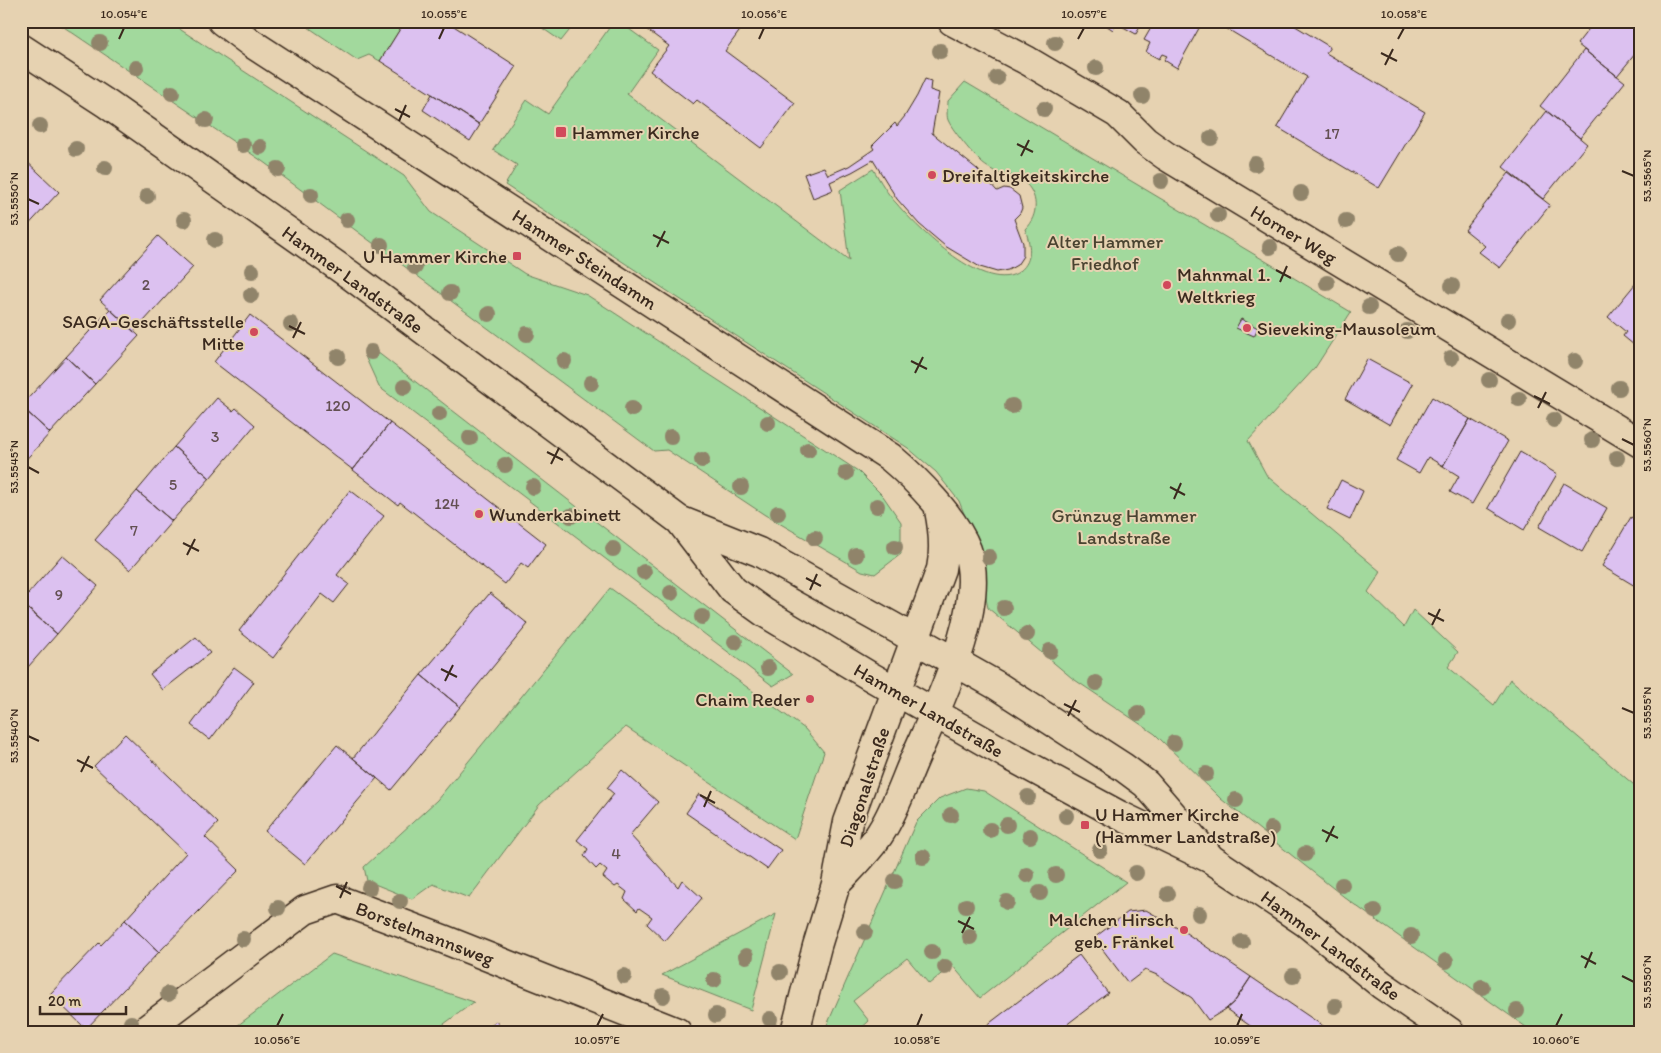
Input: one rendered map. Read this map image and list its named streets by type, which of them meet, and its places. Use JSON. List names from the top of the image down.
{
  "streets": {
    "street": [
      "Horner Weg",
      "Hammer Steindamm",
      "Hammer Landstraße",
      "Diagonalstraße",
      "Borstelmannsweg"
    ]
  },
  "crossings": [
    ["Hammer Steindamm", "Hammer Landstraße"],
    ["Hammer Steindamm", "Diagonalstraße"],
    ["Hammer Landstraße", "Diagonalstraße"]
  ],
  "parks": ["Alter Hammer Friedhof", "Grünzug Hammer Landstraße"],
  "places": {
    "transit": ["Hammer Kirche", "U Hammer Kirche", "U Hammer Kirche (Hammer Landstraße)"],
    "other": [
      "Dreifaltigkeitskirche",
      "Mahnmal 1. Weltkrieg",
      "Sieveking-Mausoleum",
      "SAGA-Geschäftsstelle Mitte",
      "Wunderkabinett",
      "Chaim Reder",
      "Malchen Hirsch geb. Fränkel"
    ]
  },
  "house_numbers": [
    "17",
    "2",
    "120",
    "3",
    "5",
    "124",
    "7",
    "9",
    "4"
  ],
  "scale_bar": "20 m",
  "coordinates": [
    "10.054°E",
    "10.055°E",
    "10.056°E",
    "10.057°E",
    "10.058°E",
    "53.5565°N",
    "53.5550°N",
    "53.5560°N",
    "53.5545°N",
    "53.5555°N",
    "53.5540°N",
    "10.059°E",
    "10.060°E"
  ]
}
